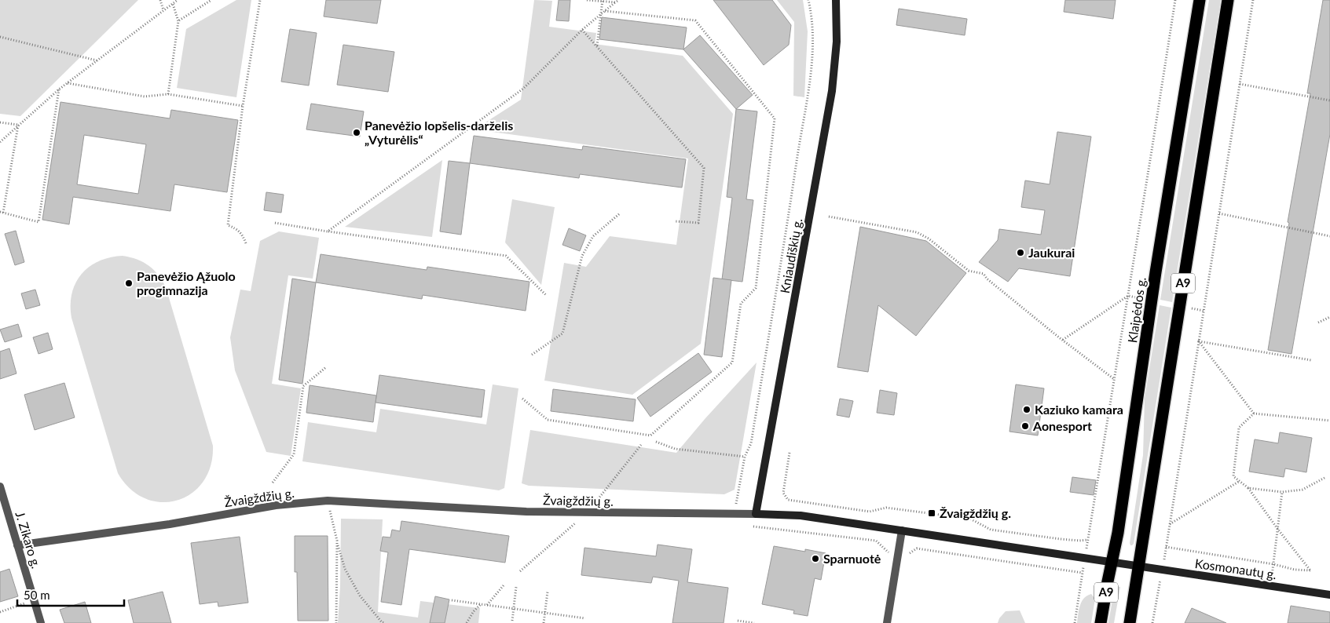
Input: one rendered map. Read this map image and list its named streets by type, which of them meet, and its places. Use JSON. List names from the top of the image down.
{
  "streets": {
    "highway": ["A9", "Klaipėdos g."],
    "main road": ["Kniaudiškių g.", "Žvaigždžių g.", "Kosmonautų g."],
    "street": ["J. Zikaro g."]
  },
  "crossings": [
    ["Kniaudiškių g.", "Žvaigždžių g."],
    ["A9", "Žvaigždžių g."],
    ["A9", "Kosmonautų g."],
    ["Klaipėdos g.", "Žvaigždžių g."],
    ["Žvaigždžių g.", "J. Zikaro g."],
    ["Žvaigždžių g.", "Kosmonautų g."]
  ],
  "places": {
    "other": [
      "Panevėžio lopšelis-darželis „Vyturėlis“",
      "Jaukurai",
      "Panevėžio Ąžuolo progimnazija",
      "Kaziuko kamara",
      "Aonesport",
      "Sparnuotė"
    ],
    "transit": ["Žvaigždžių g."]
  },
  "scale_bar": "50 m"
}
